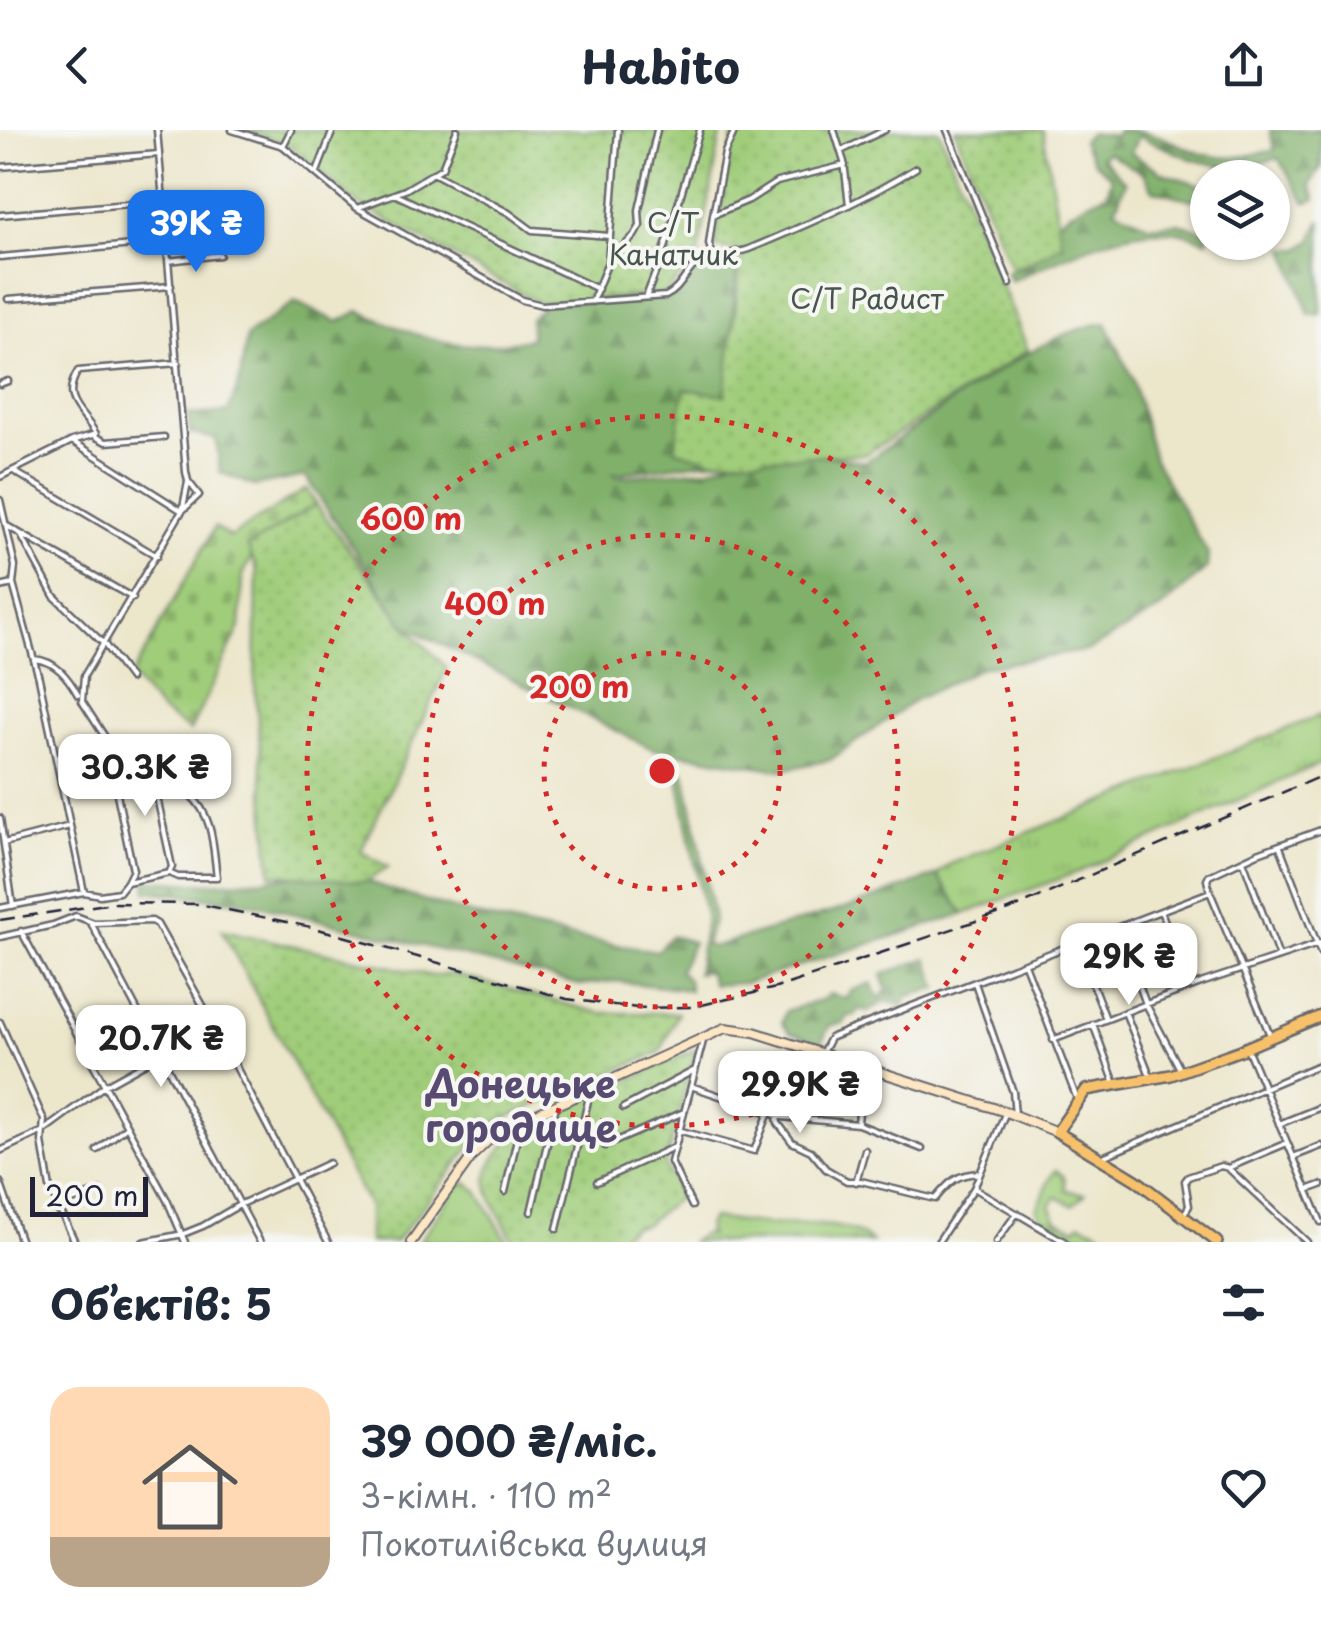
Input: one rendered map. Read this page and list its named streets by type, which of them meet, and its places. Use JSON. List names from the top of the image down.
{
  "districts": ["Донецьке городище"],
  "parks": ["С/Т Канатчик", "С/Т Радист"],
  "scale_bar": "200 m",
  "page": {
    "header": "Habito",
    "price": [
      "39K ₴",
      "30.3K ₴",
      "29K ₴",
      "20.7K ₴",
      "29.9K ₴"
    ],
    "scale": "200 m",
    "heading": "Об’єктів: 5",
    "list": [
      {
        "name": "39 000 ₴/міс.",
        "note": "3-кімн. · 110 m² · Покотилівська вулиця"
      }
    ]
  },
  "rings": ["600 m", "400 m", "200 m"]
}
